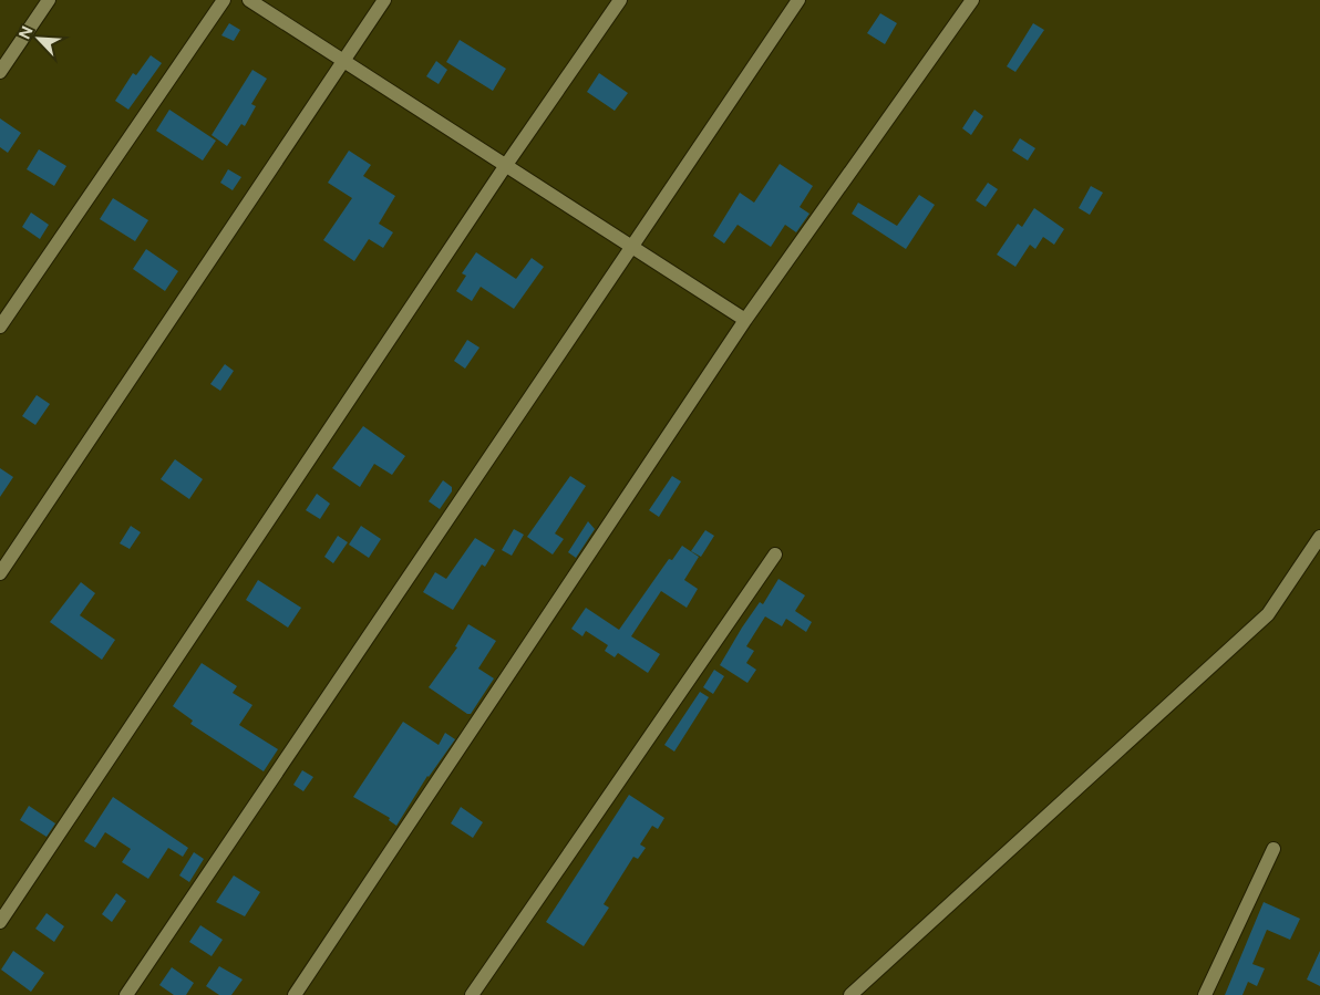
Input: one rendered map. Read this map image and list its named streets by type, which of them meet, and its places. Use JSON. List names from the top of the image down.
{
  "north": "top left"
}
